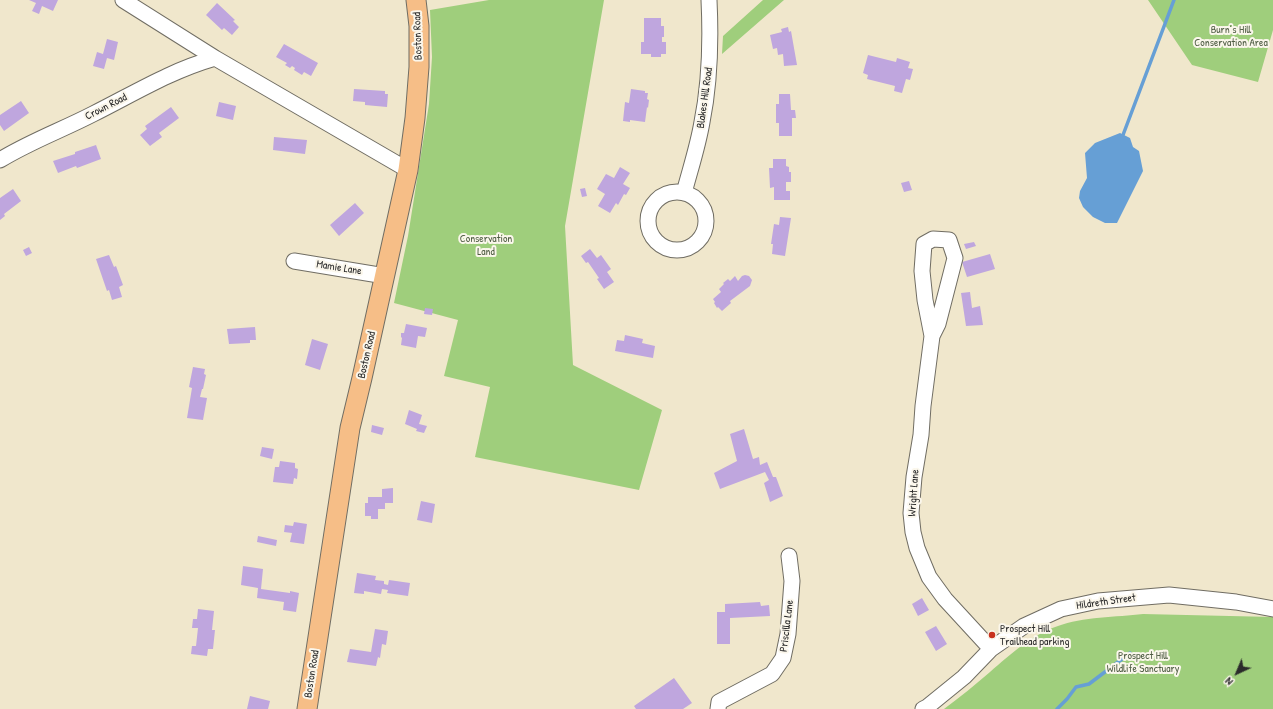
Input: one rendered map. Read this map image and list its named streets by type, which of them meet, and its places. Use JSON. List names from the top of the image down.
{
  "streets": {
    "main road": ["Boston Road"],
    "street": [
      "Blakes Hill Road",
      "Crown Road",
      "Mamie Lane",
      "Wright Lane",
      "Hildreth Street",
      "Priscilla Lane"
    ]
  },
  "crossings": [
    ["Boston Road", "Mamie Lane"],
    ["Wright Lane", "Hildreth Street"]
  ],
  "parks": ["Burn’s Hill Conservation Area", "Conservation Land", "Prospect Hill Wildlife Sanctuary"],
  "places": ["Prospect Hill Trailhead parking"],
  "north": "bottom left"
}
